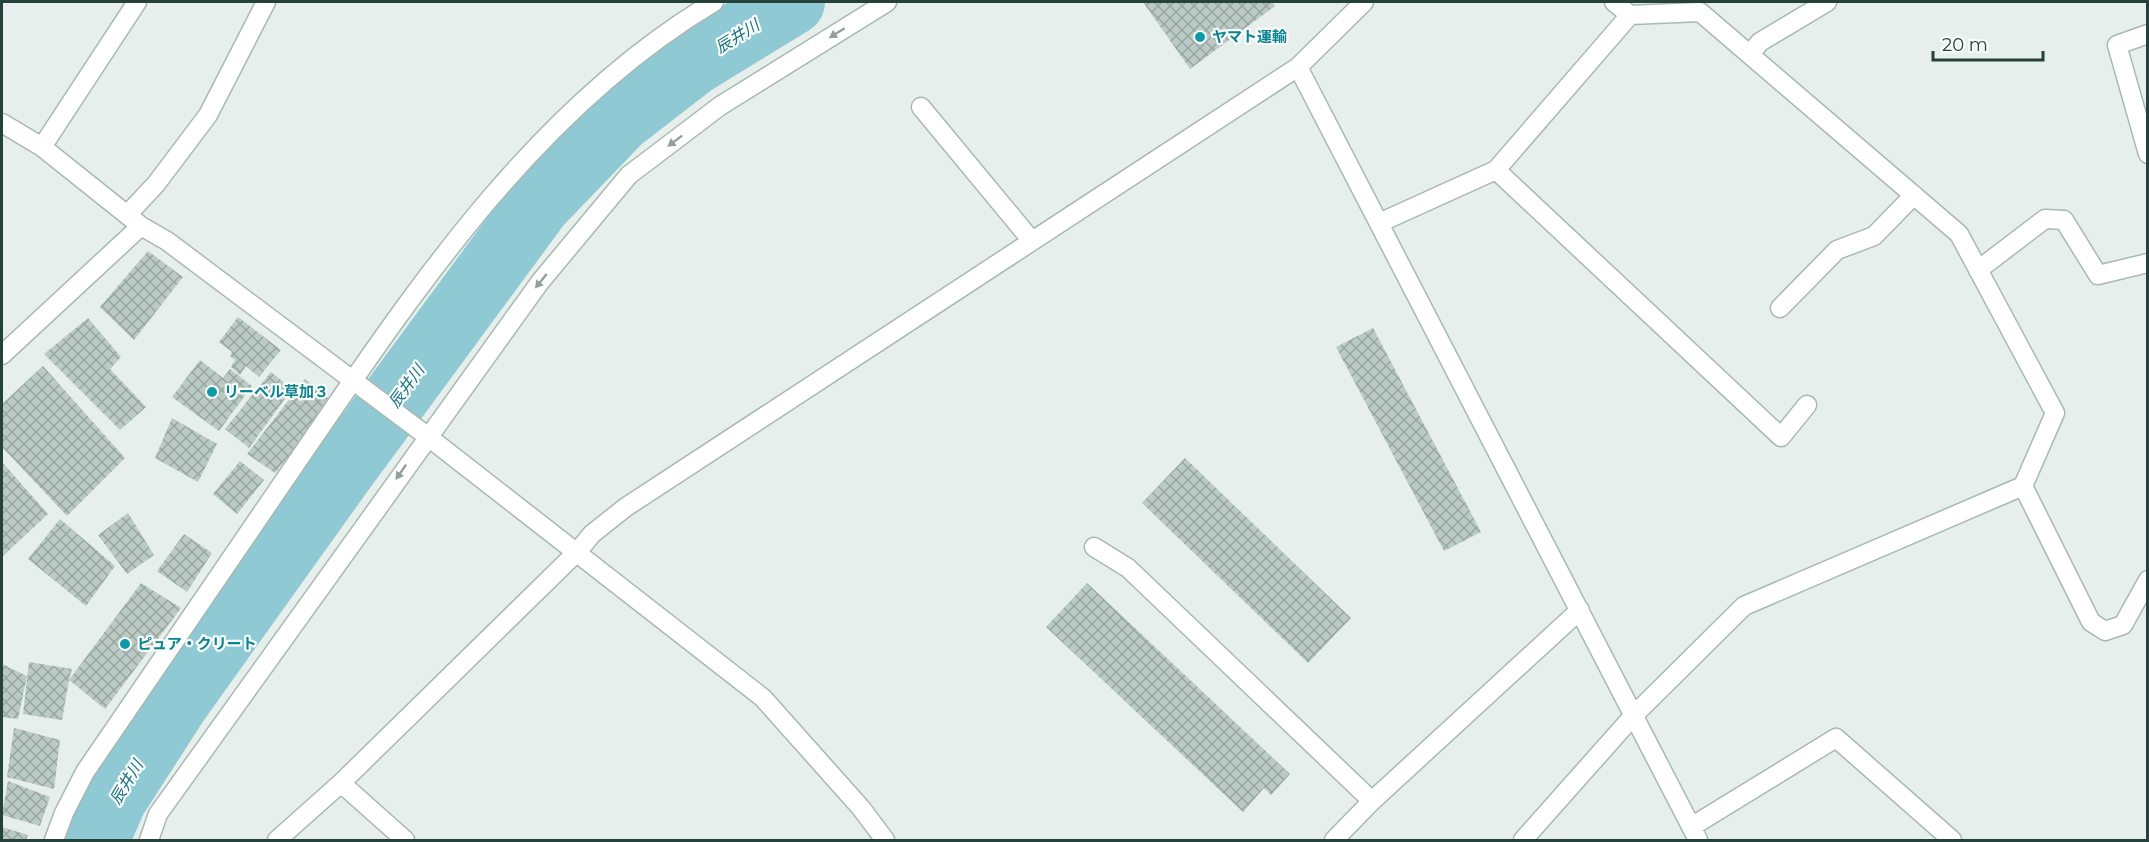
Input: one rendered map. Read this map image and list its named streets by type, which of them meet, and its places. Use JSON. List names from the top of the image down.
{
  "water": ["辰井川"],
  "places": ["ヤマト運輸", "リーベル草加３", "ピュア・クリート"],
  "scale_bar": "20 m"
}
